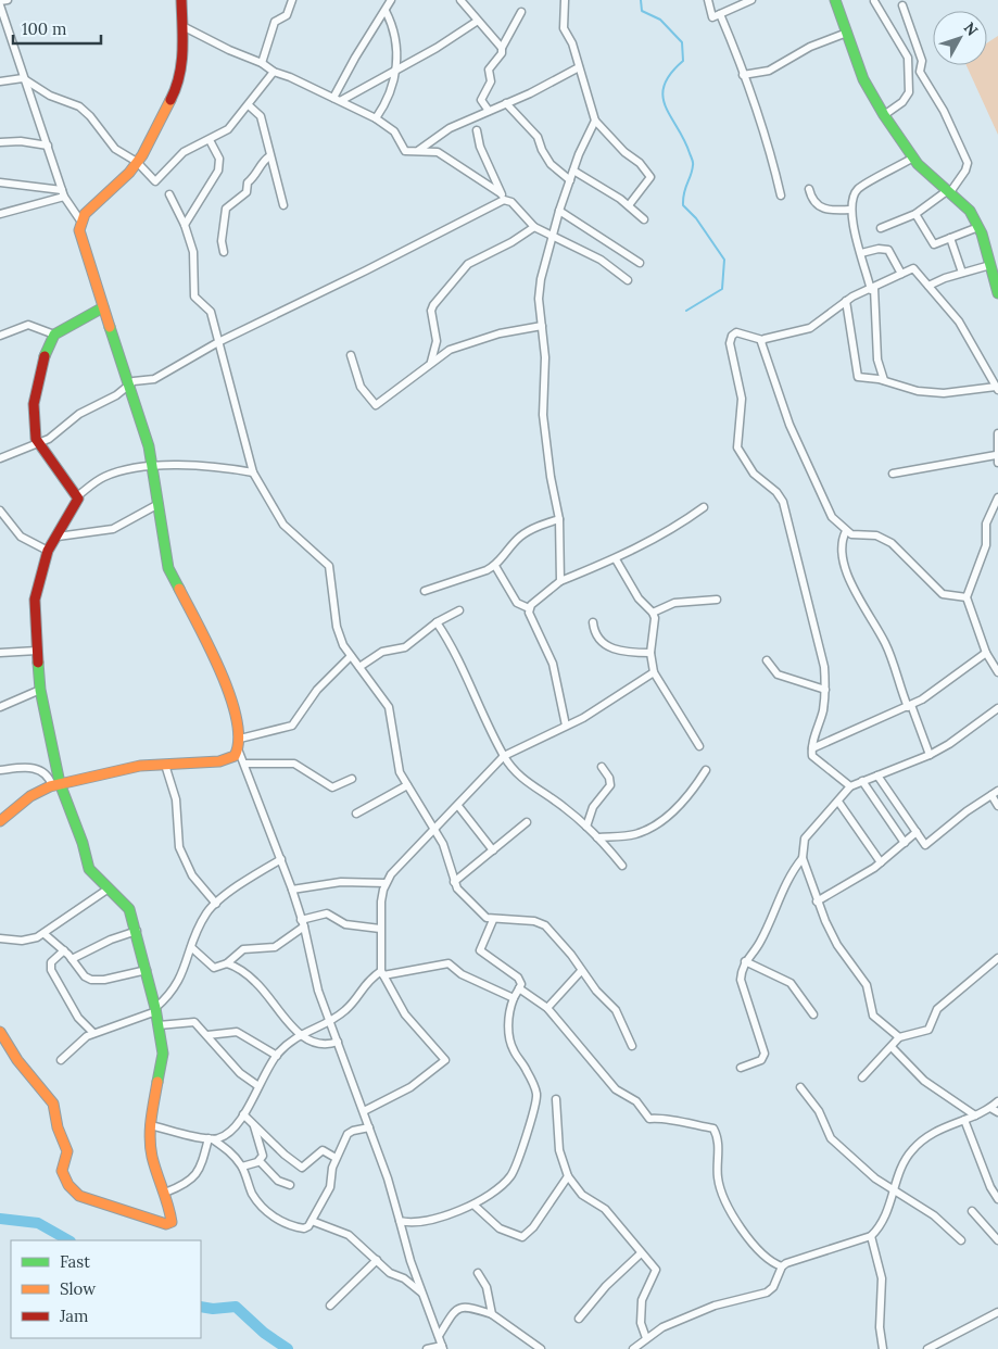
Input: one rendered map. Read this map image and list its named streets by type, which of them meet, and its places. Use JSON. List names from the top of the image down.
{
  "legend": ["Fast", "Slow", "Jam"],
  "scale_bar": "100 m",
  "north": "top right"
}
